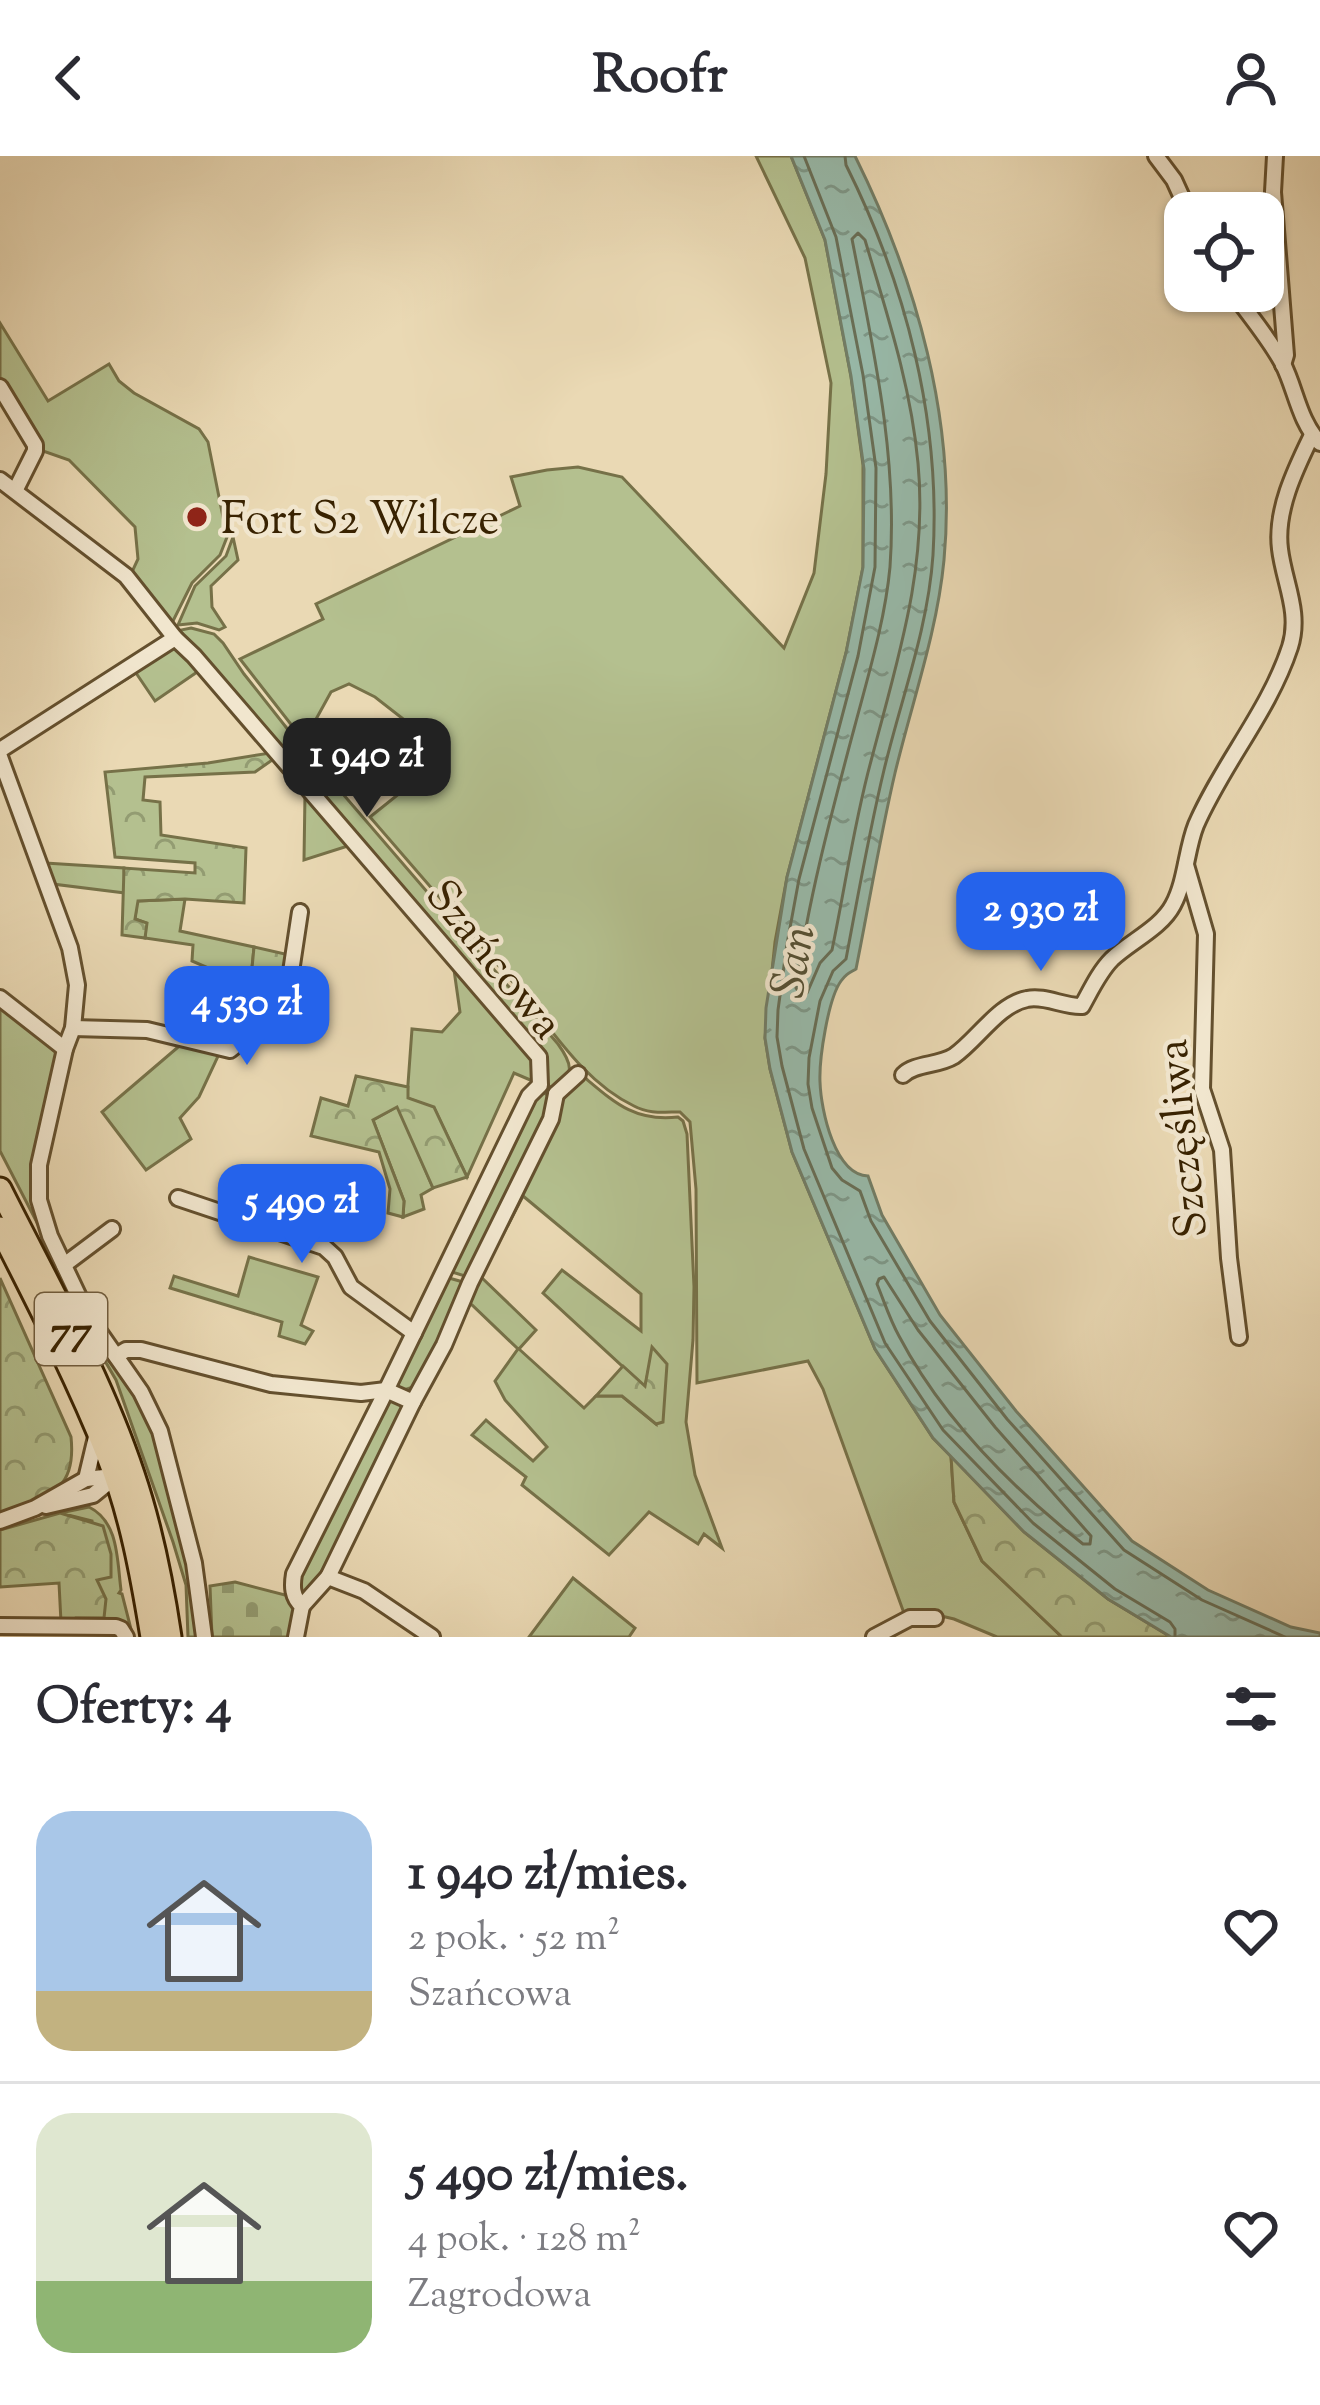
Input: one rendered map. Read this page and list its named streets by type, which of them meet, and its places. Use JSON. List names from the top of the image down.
{
  "streets": {
    "highway": ["77"],
    "street": ["Szańcowa", "Szczęśliwa"]
  },
  "water": ["San"],
  "places": ["Fort S2 Wilcze"],
  "page": {
    "header": "Roofr",
    "price": [
      "1 940 zł",
      "2 930 zł",
      "4 530 zł",
      "5 490 zł"
    ],
    "heading": "Oferty: 4",
    "list": [
      {
        "name": "1 940 zł/mies.",
        "note": "2 pok. · 52 m² · Szańcowa"
      },
      {
        "name": "5 490 zł/mies.",
        "note": "4 pok. · 128 m² · Zagrodowa"
      }
    ]
  }
}
